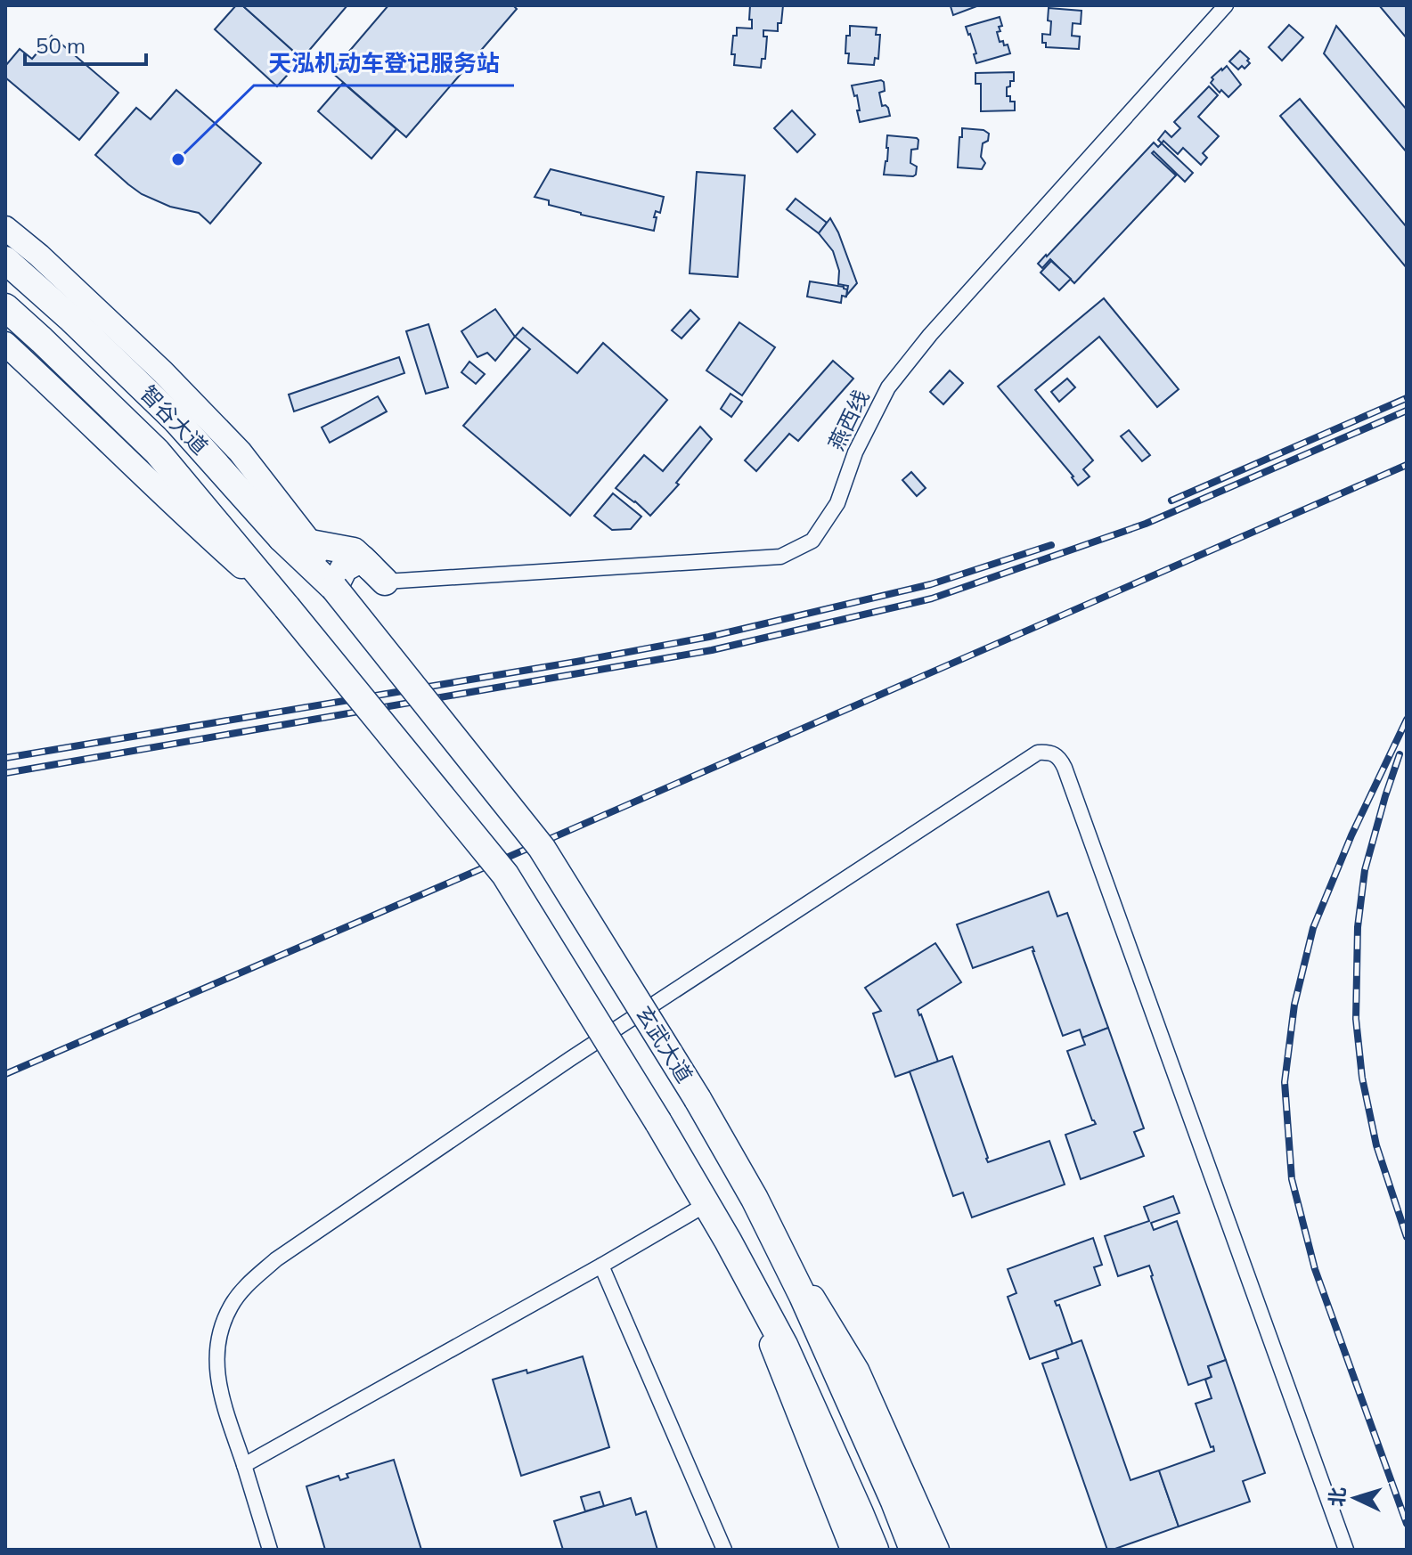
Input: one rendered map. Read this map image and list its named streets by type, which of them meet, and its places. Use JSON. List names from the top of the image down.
{
  "streets": {
    "highway": ["智谷大道", "玄武大道"],
    "street": ["燕西线"]
  },
  "crossings": [
    ["智谷大道", "玄武大道"]
  ],
  "places": ["天泓机动车登记服务站"],
  "scale_bar": "50 m",
  "north": "left"
}
